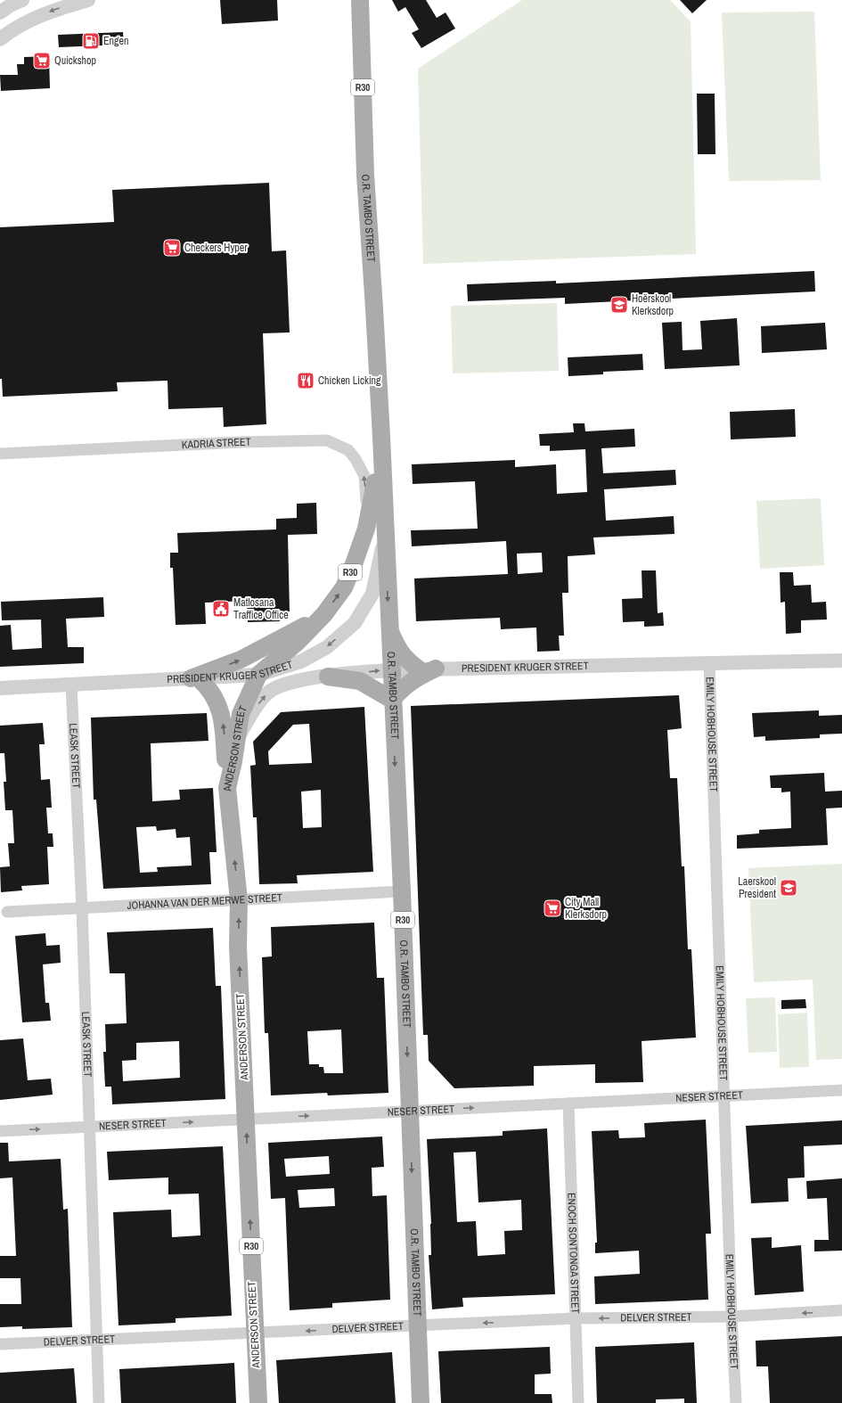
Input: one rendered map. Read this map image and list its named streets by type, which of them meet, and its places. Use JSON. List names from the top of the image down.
{
  "streets": {
    "main road": ["R30", "O.R. TAMBO STREET", "ANDERSON STREET"],
    "street": [
      "KADRIA STREET",
      "PRESIDENT KRUGER STREET",
      "EMILY HOBHOUSE STREET",
      "LEASK STREET",
      "JOHANNA VAN DER MERWE STREET",
      "NESER STREET",
      "ENOCH SONTONGA STREET",
      "DELVER STREET"
    ]
  },
  "crossings": [
    ["O.R. TAMBO STREET", "KADRIA STREET"],
    ["O.R. TAMBO STREET", "PRESIDENT KRUGER STREET"],
    ["O.R. TAMBO STREET", "ANDERSON STREET"],
    ["O.R. TAMBO STREET", "JOHANNA VAN DER MERWE STREET"],
    ["O.R. TAMBO STREET", "NESER STREET"],
    ["O.R. TAMBO STREET", "DELVER STREET"],
    ["PRESIDENT KRUGER STREET", "EMILY HOBHOUSE STREET"],
    ["PRESIDENT KRUGER STREET", "ANDERSON STREET"],
    ["PRESIDENT KRUGER STREET", "LEASK STREET"],
    ["EMILY HOBHOUSE STREET", "NESER STREET"],
    ["EMILY HOBHOUSE STREET", "DELVER STREET"],
    ["ANDERSON STREET", "JOHANNA VAN DER MERWE STREET"],
    ["ANDERSON STREET", "NESER STREET"],
    ["ANDERSON STREET", "DELVER STREET"],
    ["LEASK STREET", "JOHANNA VAN DER MERWE STREET"],
    ["LEASK STREET", "NESER STREET"],
    ["LEASK STREET", "DELVER STREET"],
    ["NESER STREET", "ENOCH SONTONGA STREET"],
    ["ENOCH SONTONGA STREET", "DELVER STREET"]
  ],
  "one_way": [
    "KADRIA STREET",
    "ANDERSON STREET",
    "NESER STREET",
    "DELVER STREET"
  ],
  "places": {
    "fuel station": ["Engen"],
    "supermarket": ["Quickshop", "Checkers Hyper", "City Mall Klerksdorp"],
    "school or university": ["Hoërskool Klerksdorp", "Laerskool President"],
    "restaurant": ["Chicken Licking"],
    "public building": ["Matlosana Traffice Office"]
  }
}
